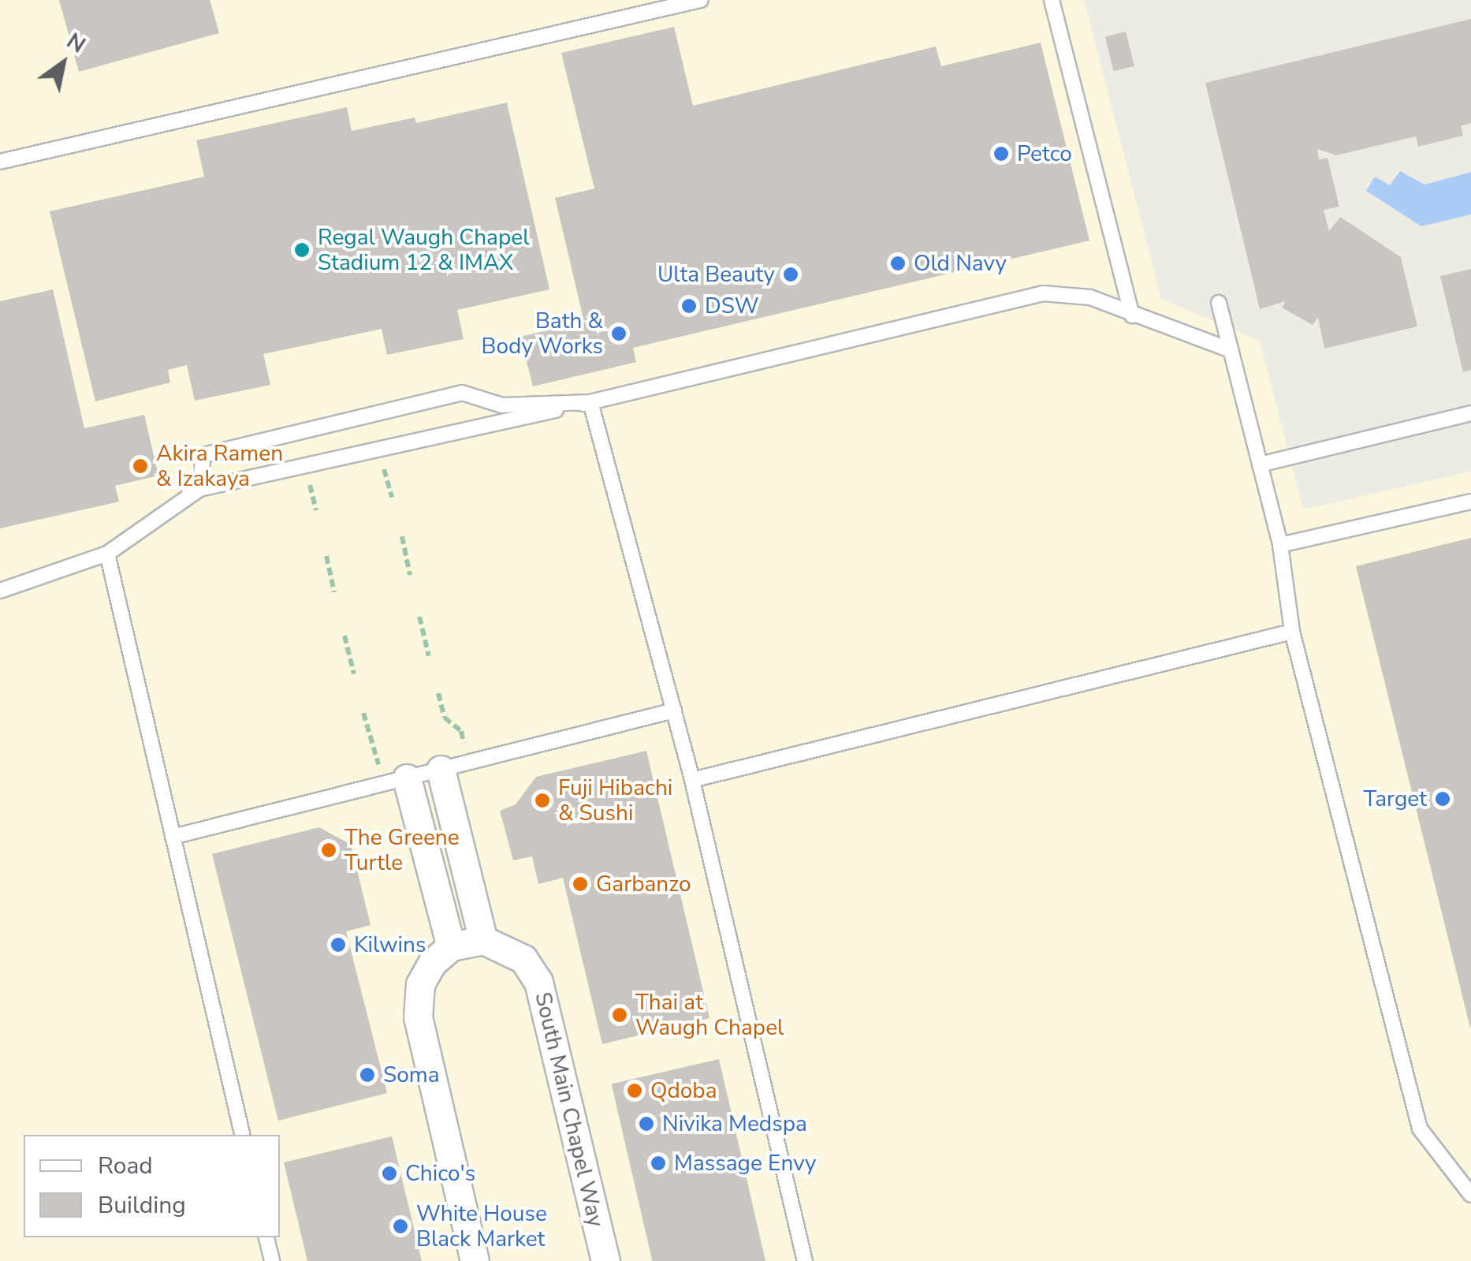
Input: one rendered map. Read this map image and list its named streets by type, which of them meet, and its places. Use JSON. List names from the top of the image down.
{
  "streets": {
    "street": ["South Main Chapel Way"]
  },
  "places": [
    "Petco",
    "Regal Waugh Chapel Stadium 12 & IMAX",
    "Old Navy",
    "Ulta Beauty",
    "DSW",
    "Bath & Body Works",
    "Akira Ramen & Izakaya",
    "Target",
    "Fuji Hibachi & Sushi",
    "The Greene Turtle",
    "Garbanzo",
    "Kilwins",
    "Thai at Waugh Chapel",
    "Soma",
    "Qdoba",
    "Nivika Medspa",
    "Massage Envy",
    "Chico's",
    "White House Black Market"
  ],
  "legend": ["Road", "Building"],
  "north": "top right"
}
